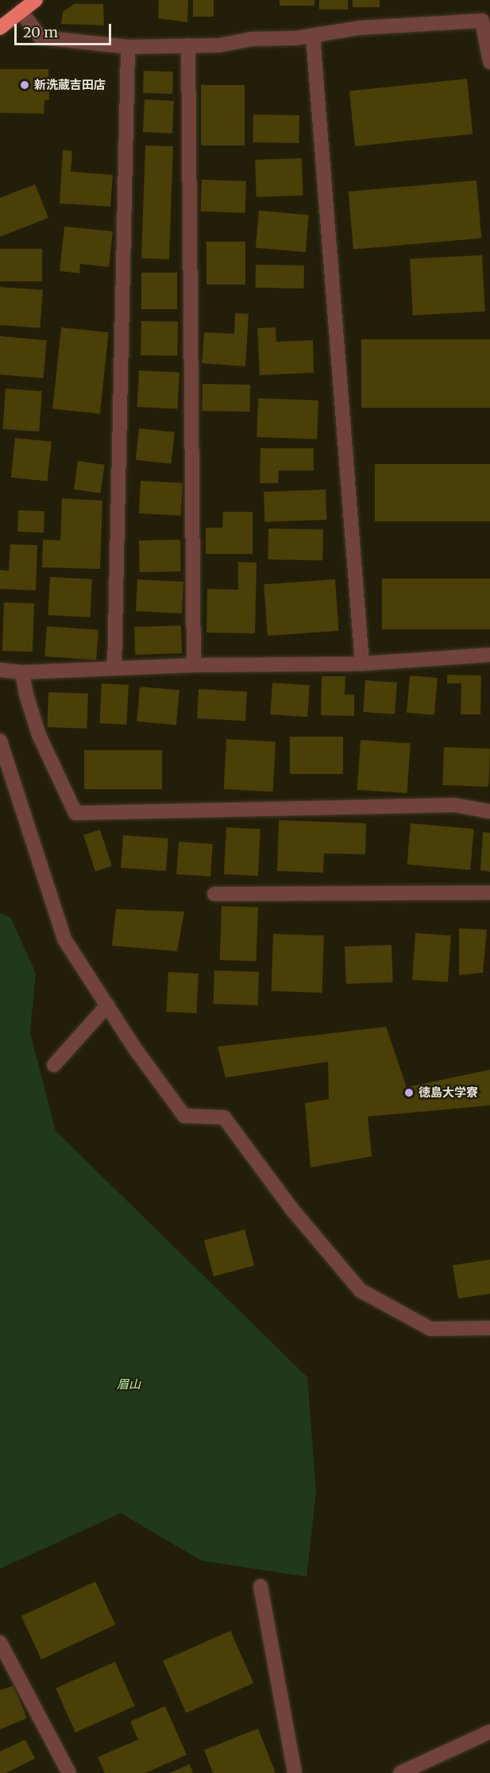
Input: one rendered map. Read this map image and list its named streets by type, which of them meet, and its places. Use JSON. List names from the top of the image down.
{
  "parks": ["眉山"],
  "places": ["新洗蔵吉田店", "徳島大学寮"],
  "scale_bar": "20 m"
}
